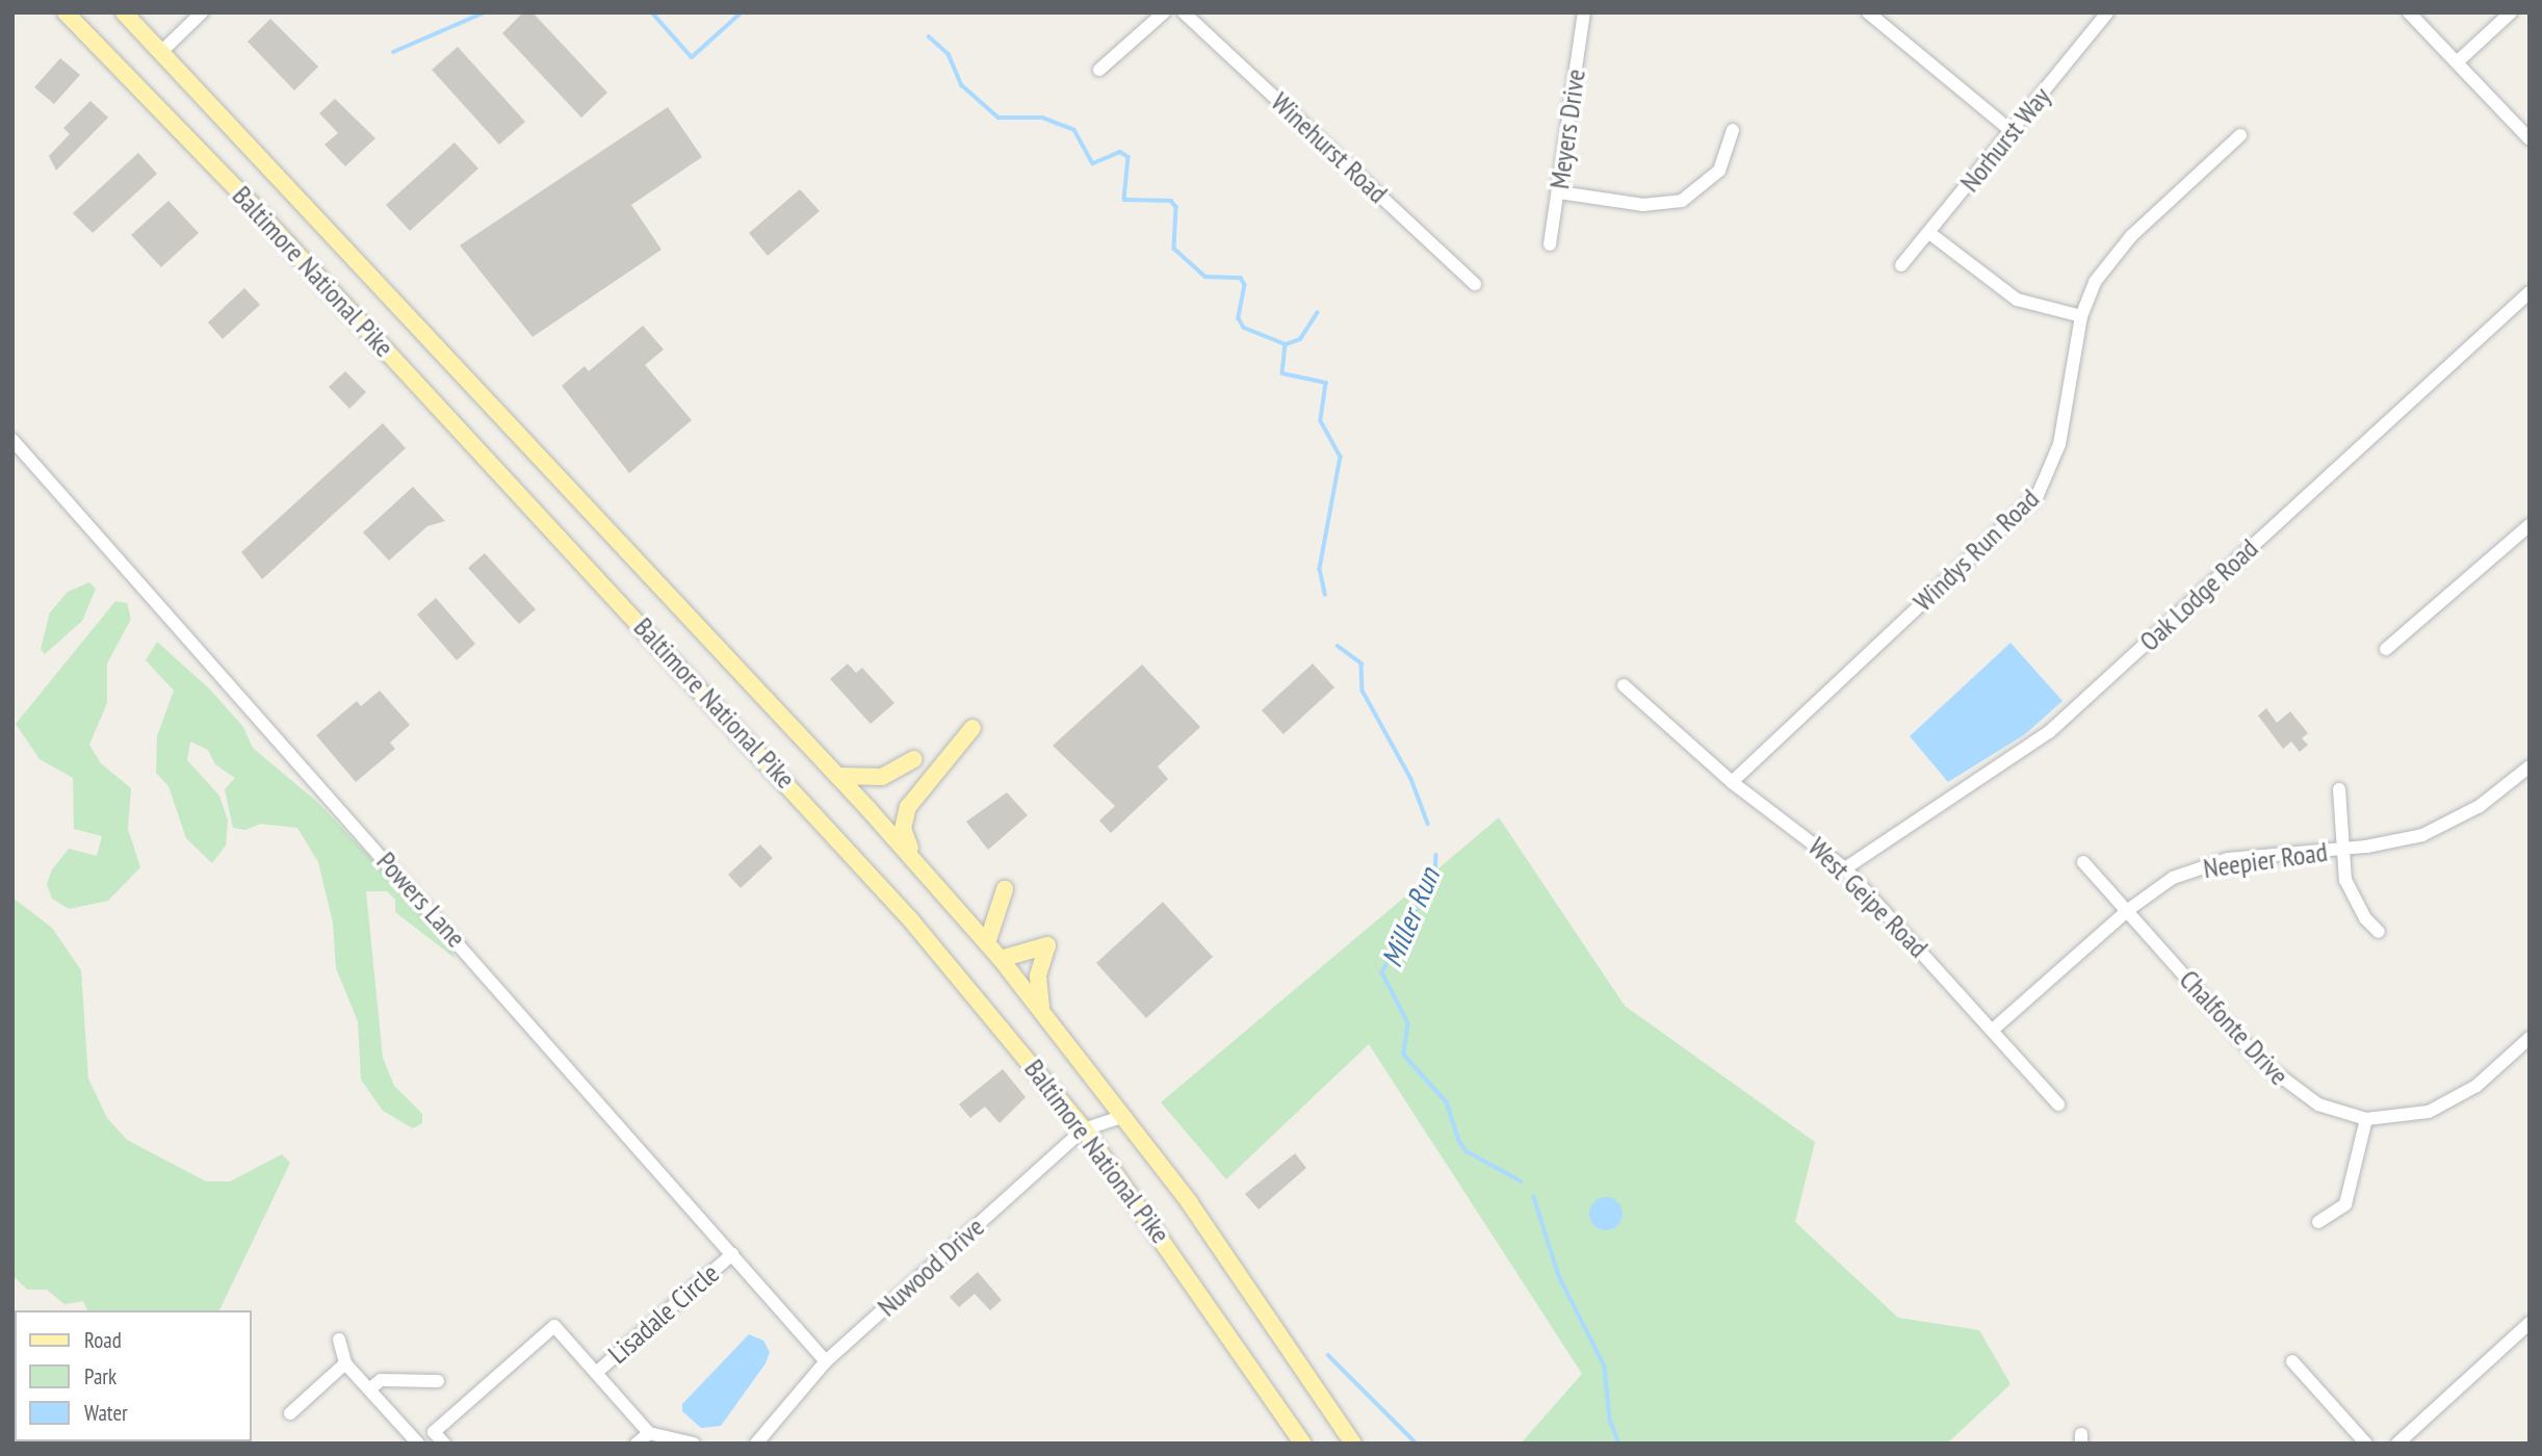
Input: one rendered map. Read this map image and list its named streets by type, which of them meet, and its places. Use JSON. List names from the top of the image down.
{
  "streets": {
    "main road": ["Baltimore National Pike"],
    "street": [
      "Meyers Drive",
      "Norhurst Way",
      "Winehurst Road",
      "Windys Run Road",
      "Oak Lodge Road",
      "Neepier Road",
      "West Geipe Road",
      "Powers Lane",
      "Chalfonte Drive",
      "Nuwood Drive",
      "Lisadale Circle"
    ]
  },
  "crossings": [
    ["Baltimore National Pike", "Nuwood Drive"],
    ["Windys Run Road", "West Geipe Road"],
    ["Oak Lodge Road", "West Geipe Road"],
    ["Neepier Road", "West Geipe Road"],
    ["Neepier Road", "Chalfonte Drive"],
    ["Powers Lane", "Nuwood Drive"],
    ["Powers Lane", "Lisadale Circle"]
  ],
  "water": ["Miller Run"],
  "legend": ["Road", "Park", "Water"]
}
